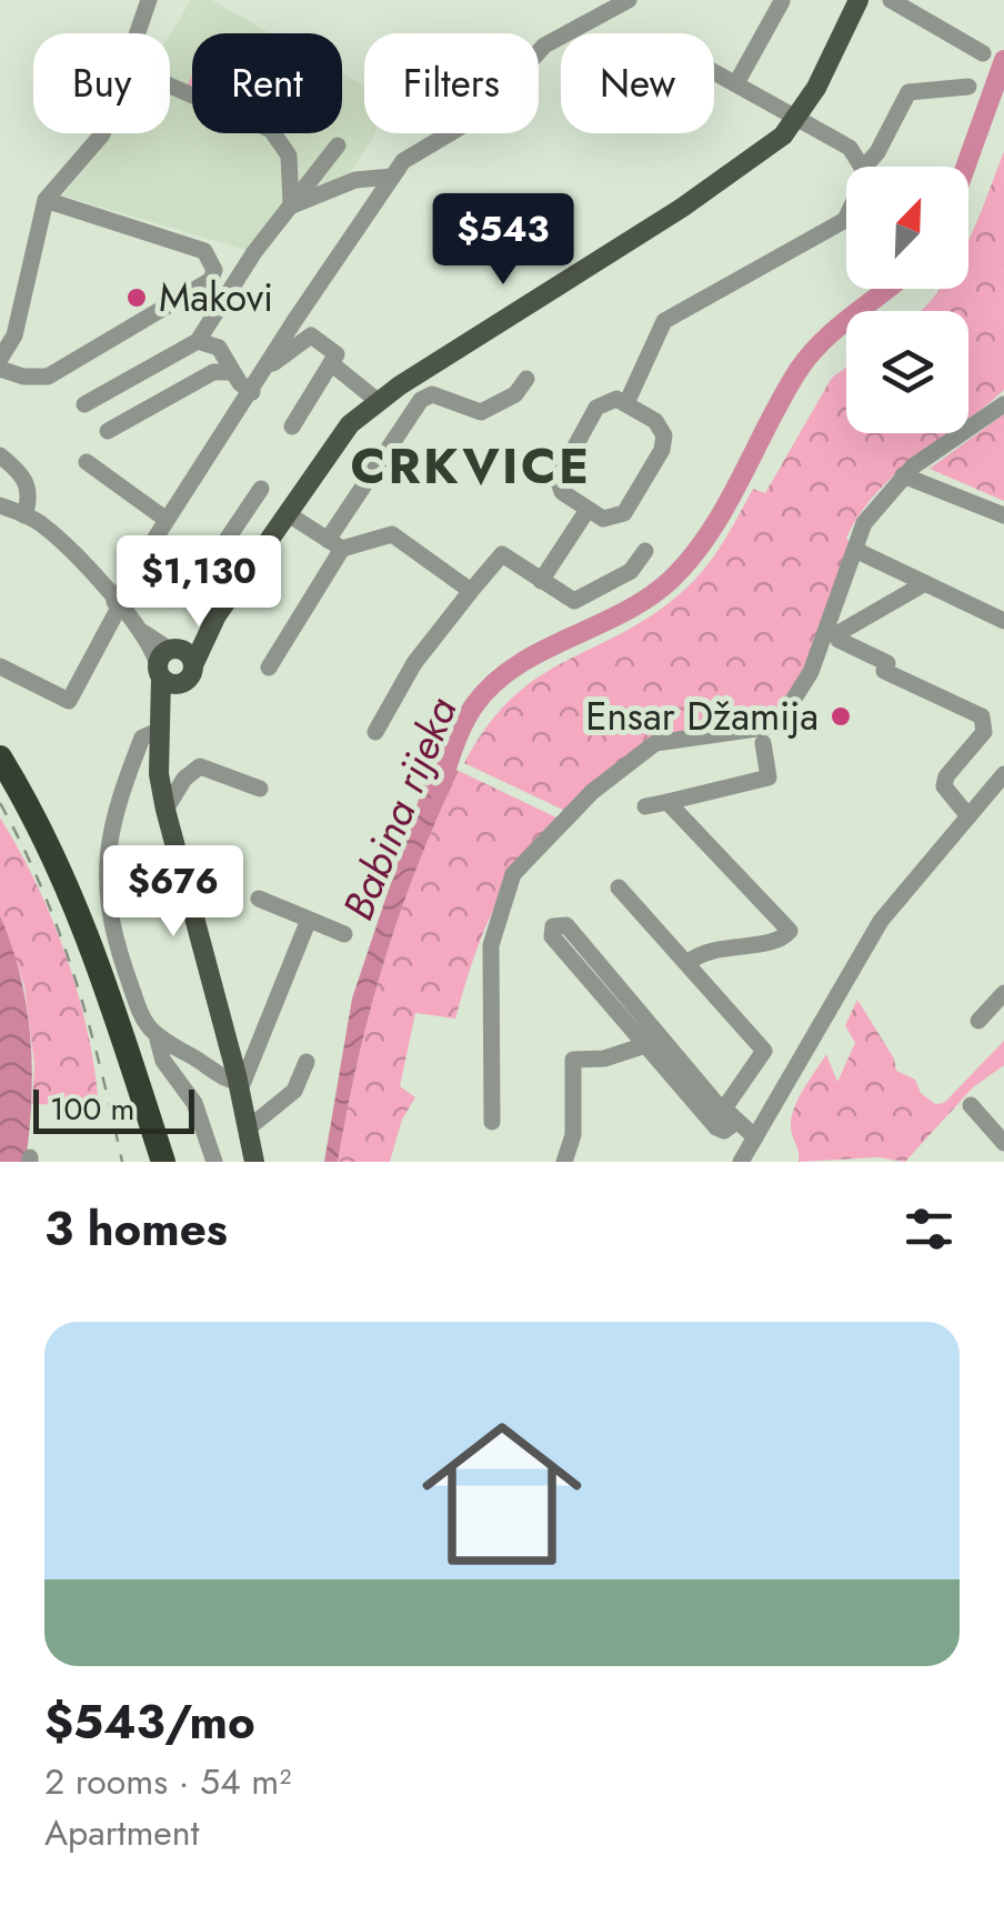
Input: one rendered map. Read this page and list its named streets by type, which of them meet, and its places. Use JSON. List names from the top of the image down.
{
  "districts": ["CRKVICE"],
  "water": ["Babina rijeka"],
  "places": ["Makovi", "Ensar Džamija"],
  "scale_bar": "100 m",
  "north": "top right",
  "page": {
    "chip": [
      "Buy",
      "Rent",
      "Filters",
      "New"
    ],
    "price": ["$543", "$1,130", "$676"],
    "scale": "100 m",
    "heading": "3 homes",
    "list": [
      {
        "name": "$543/mo",
        "note": "2 rooms · 54 m² · Apartment"
      }
    ]
  }
}
